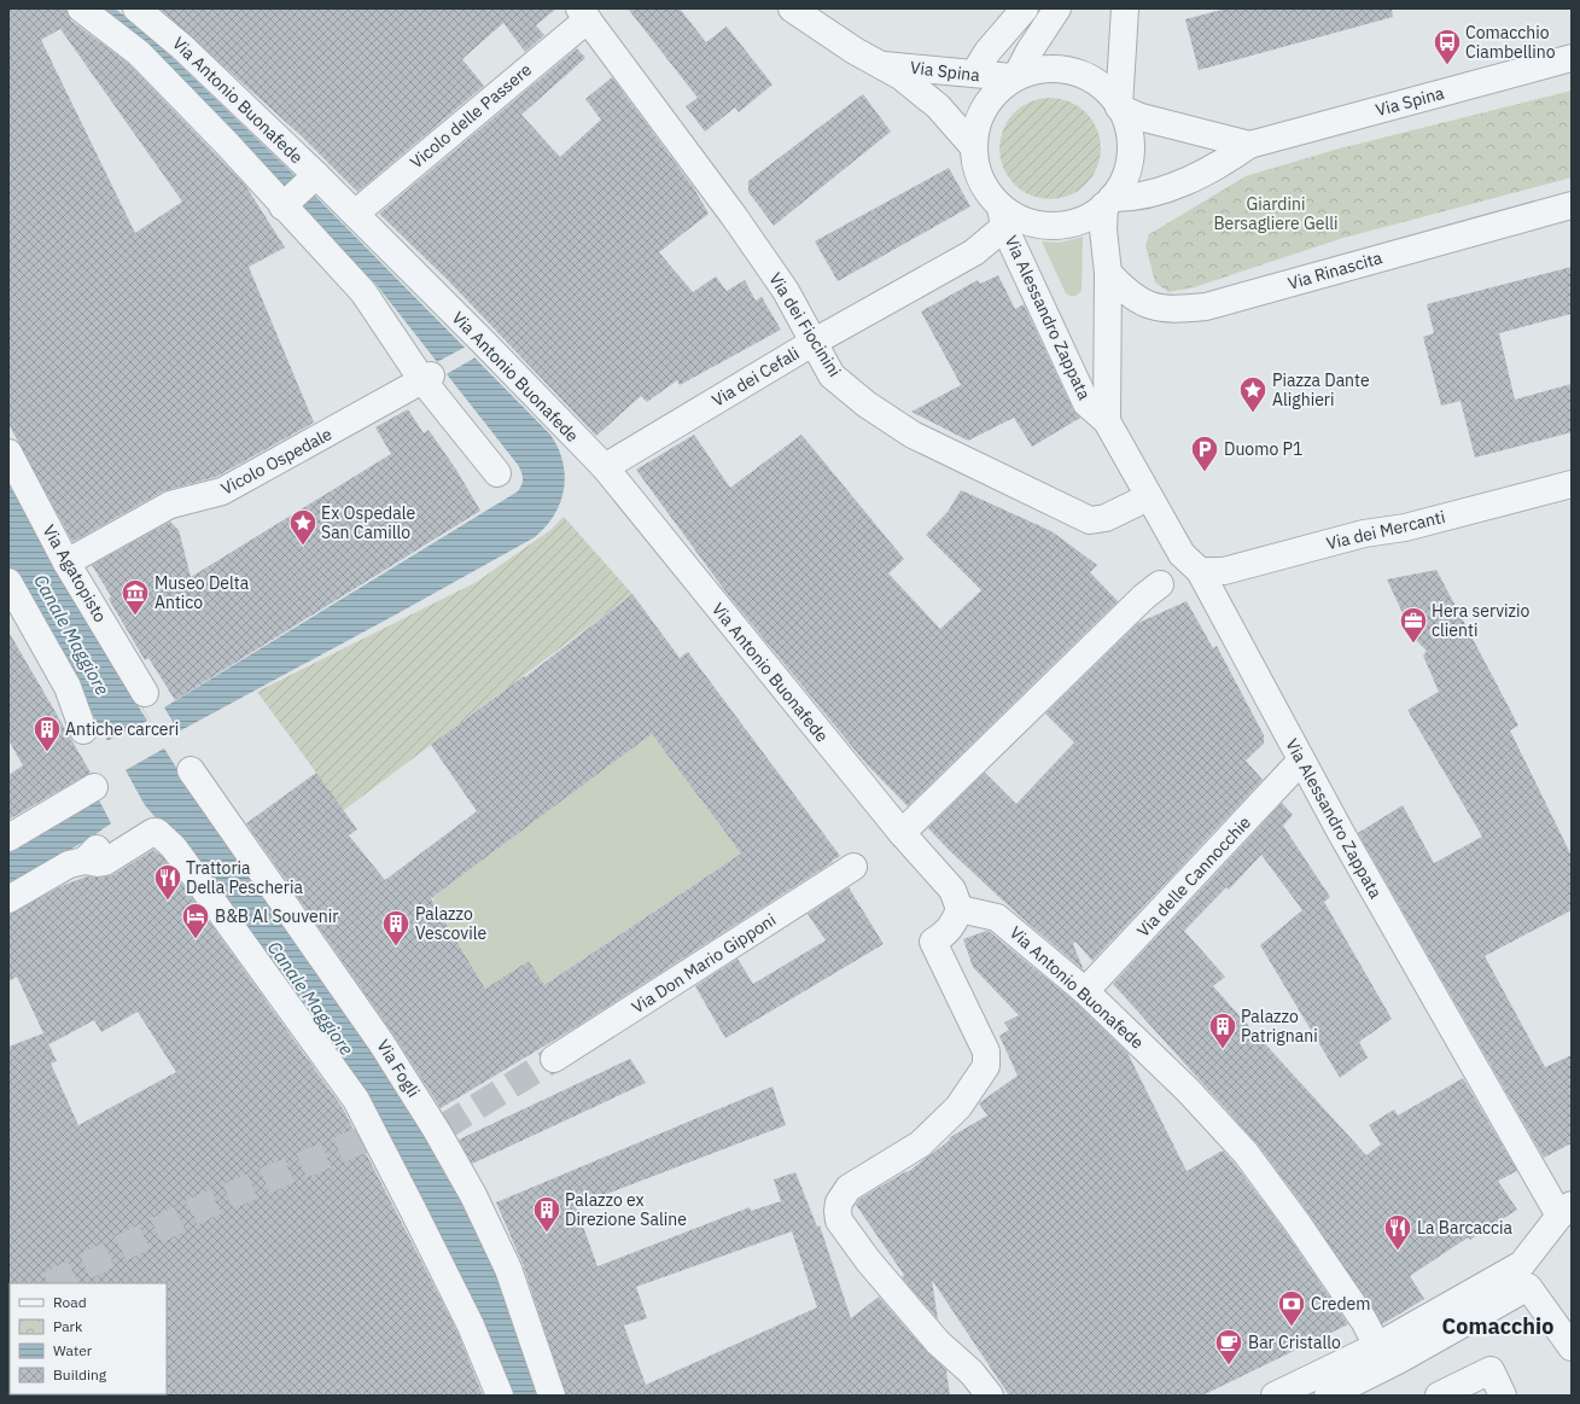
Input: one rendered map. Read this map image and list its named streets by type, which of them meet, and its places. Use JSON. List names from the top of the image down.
{
  "streets": {
    "street": [
      "Via Spina",
      "Via Antonio Buonafede",
      "Vicolo delle Passere",
      "Via Rinascita",
      "Via Alessandro Zappata",
      "Via dei Fiocinini",
      "Via dei Cefali",
      "Vicolo Ospedale",
      "Via dei Mercanti",
      "Via Agatopisto",
      "Via delle Cannocchie",
      "Via Don Mario Gipponi",
      "Via Fogli"
    ]
  },
  "crossings": [
    ["Via Spina", "Via Alessandro Zappata"],
    ["Via Spina", "Via dei Cefali"],
    ["Via Antonio Buonafede", "Vicolo delle Passere"],
    ["Via Antonio Buonafede", "Via dei Cefali"],
    ["Via Antonio Buonafede", "Vicolo Ospedale"],
    ["Via Antonio Buonafede", "Via delle Cannocchie"],
    ["Vicolo delle Passere", "Via dei Fiocinini"],
    ["Via Rinascita", "Via Alessandro Zappata"],
    ["Via Alessandro Zappata", "Via dei Fiocinini"],
    ["Via Alessandro Zappata", "Via dei Cefali"],
    ["Via Alessandro Zappata", "Via dei Mercanti"],
    ["Via Alessandro Zappata", "Via delle Cannocchie"],
    ["Via dei Fiocinini", "Via dei Cefali"],
    ["Vicolo Ospedale", "Via Agatopisto"]
  ],
  "districts": ["Comacchio"],
  "water": ["Canale Maggiore"],
  "parks": ["Giardini Bersagliere Gelli"],
  "places": {
    "bus stop": ["Comacchio Ciambellino"],
    "place": ["Piazza Dante Alighieri", "Ex Ospedale San Camillo"],
    "parking": ["Duomo P1"],
    "museum": ["Museo Delta Antico"],
    "office": ["Hera servizio clienti"],
    "building": [
      "Antiche carceri",
      "Palazzo Vescovile",
      "Palazzo Patrignani",
      "Palazzo ex Direzione Saline"
    ],
    "restaurant": ["Trattoria Della Pescheria", "La Barcaccia"],
    "hotel": ["B&B Al Souvenir"],
    "bank": ["Credem"],
    "cafe": ["Bar Cristallo"]
  },
  "legend": [
    "Road",
    "Park",
    "Water",
    "Building"
  ]
}
